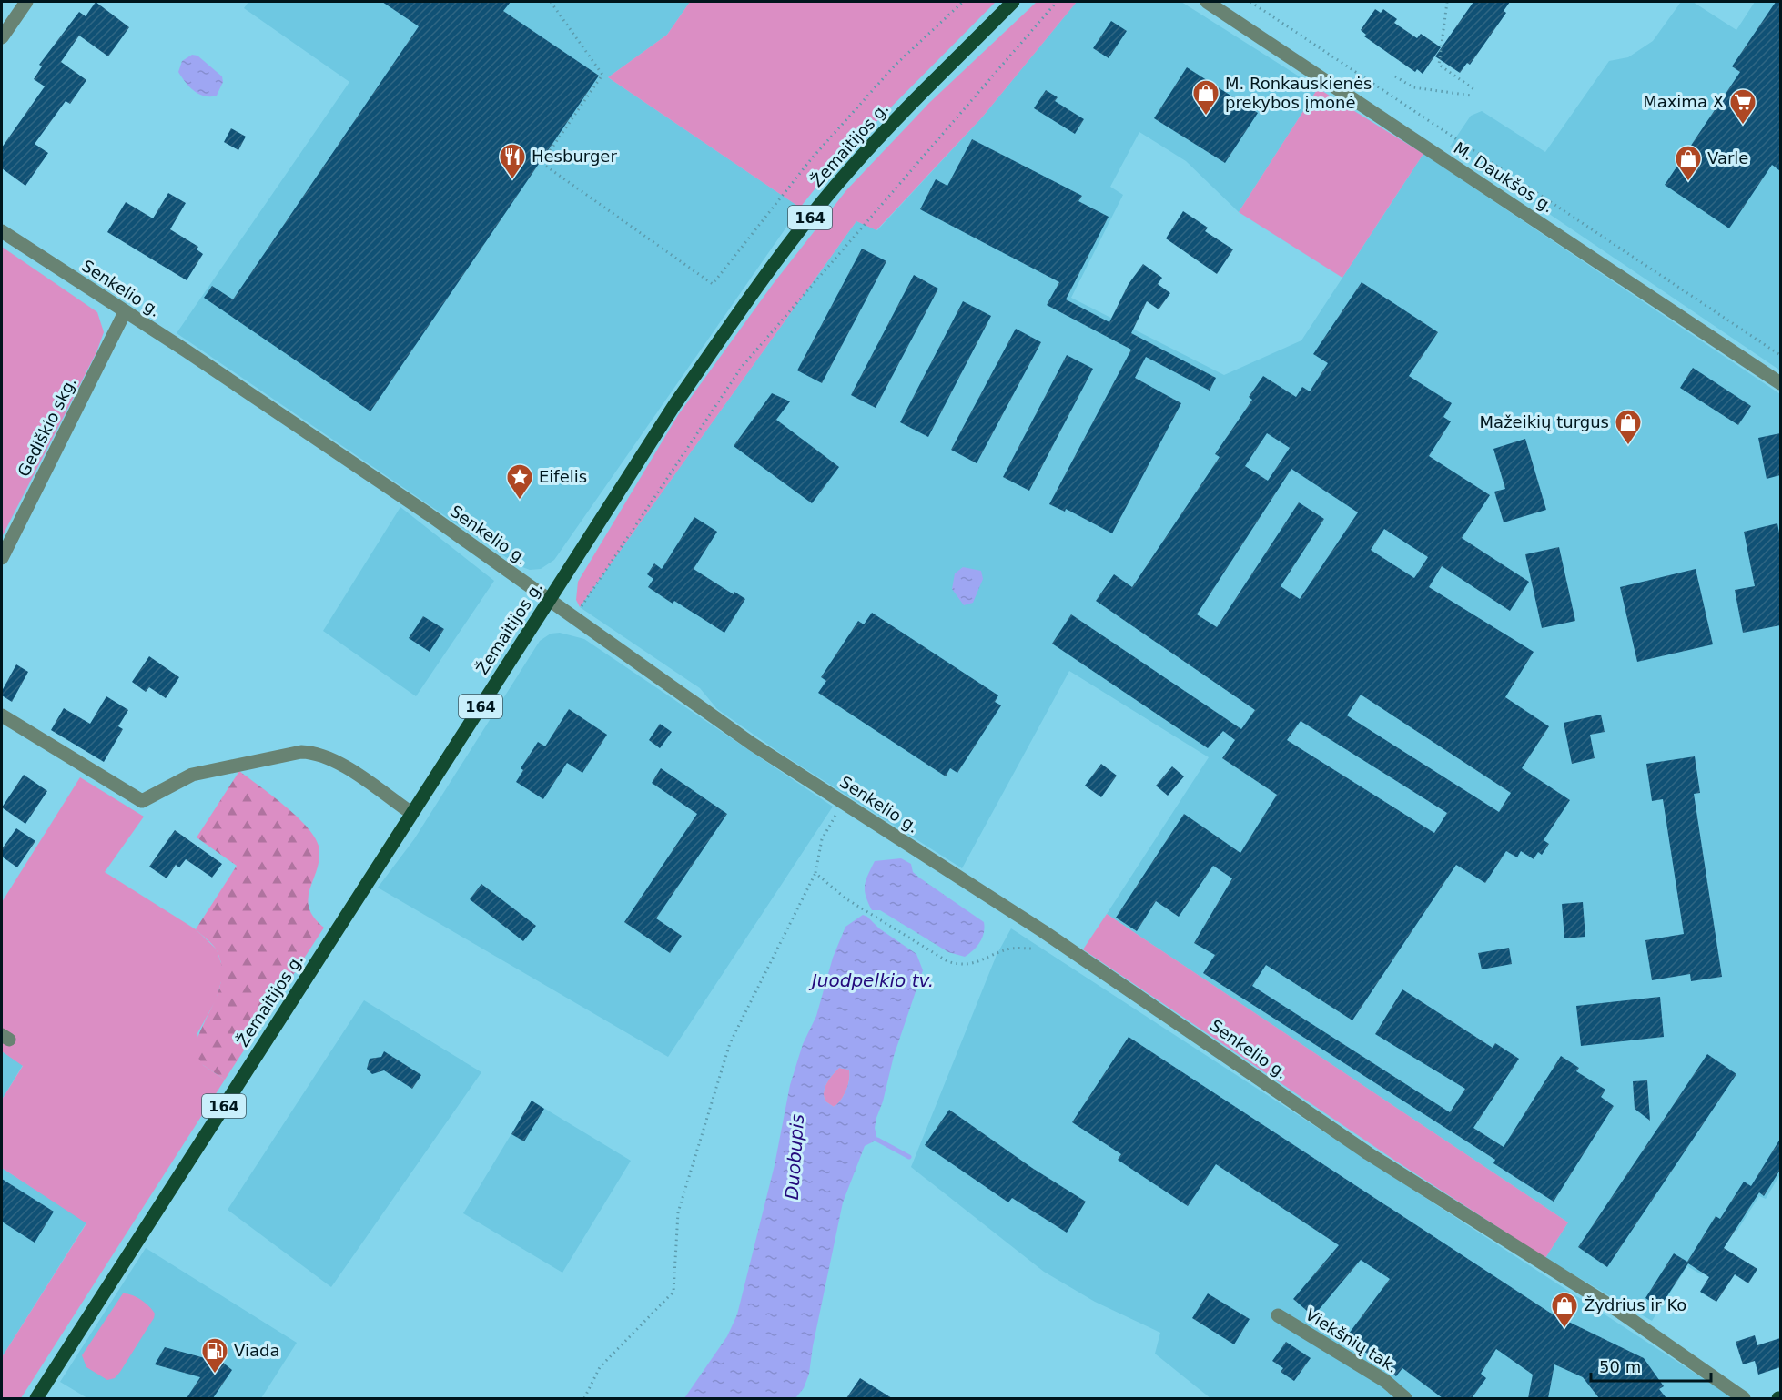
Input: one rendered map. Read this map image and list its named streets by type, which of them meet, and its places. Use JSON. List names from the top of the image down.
{
  "streets": {
    "main road": ["Žemaitijos g.", "164"],
    "street": [
      "M. Daukšos g.",
      "Senkelio g.",
      "Gediškio skg.",
      "Viekšnių tak."
    ]
  },
  "crossings": [
    ["Žemaitijos g.", "Senkelio g."],
    ["Senkelio g.", "Gediškio skg."]
  ],
  "water": ["Juodpelkio tv.", "Duobupis"],
  "places": {
    "shop": [
      "M. Ronkauskienės prekybos įmonė",
      "Varle",
      "Mažeikių turgus",
      "Žydrius ir Ko"
    ],
    "supermarket": ["Maxima X"],
    "restaurant": ["Hesburger"],
    "place": ["Eifelis"],
    "fuel station": ["Viada"]
  },
  "scale_bar": "50 m"
}
